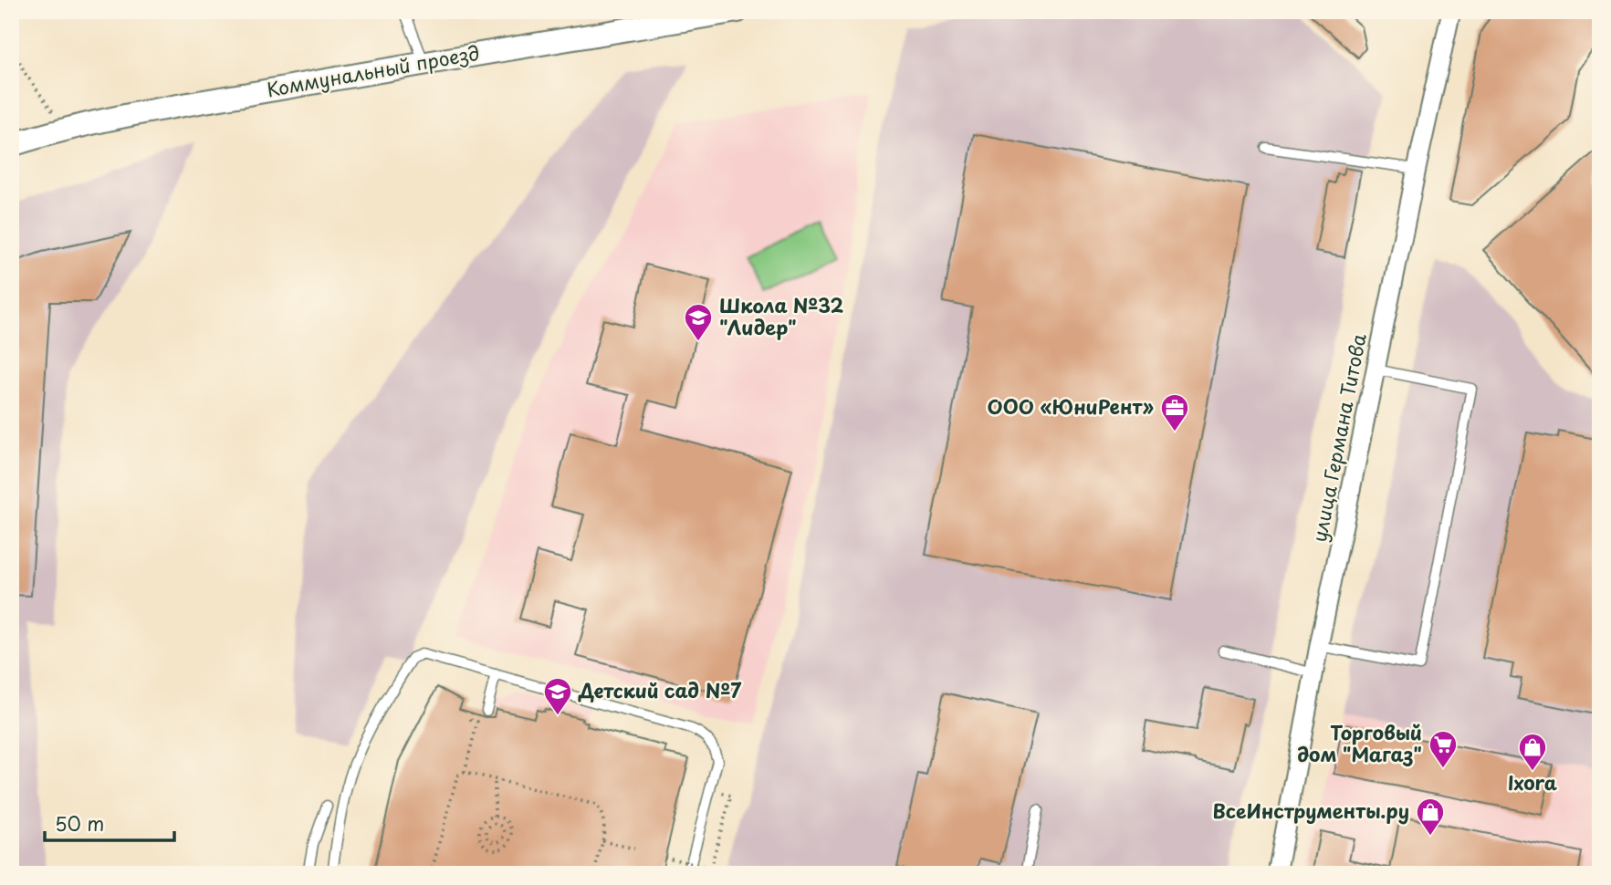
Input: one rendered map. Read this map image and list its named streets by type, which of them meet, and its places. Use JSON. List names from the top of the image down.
{
  "streets": {
    "street": ["Коммунальный проезд", "улица Германа Титова"]
  },
  "places": {
    "school or university": ["Школа №32 \"Лидер\"", "Детский сад №7"],
    "office": ["ООО «ЮниРент»"],
    "supermarket": ["Торговый дом \"Магаз\""],
    "shop": ["Ixora", "ВсеИнструменты.ру"]
  },
  "scale_bar": "50 m"
}
